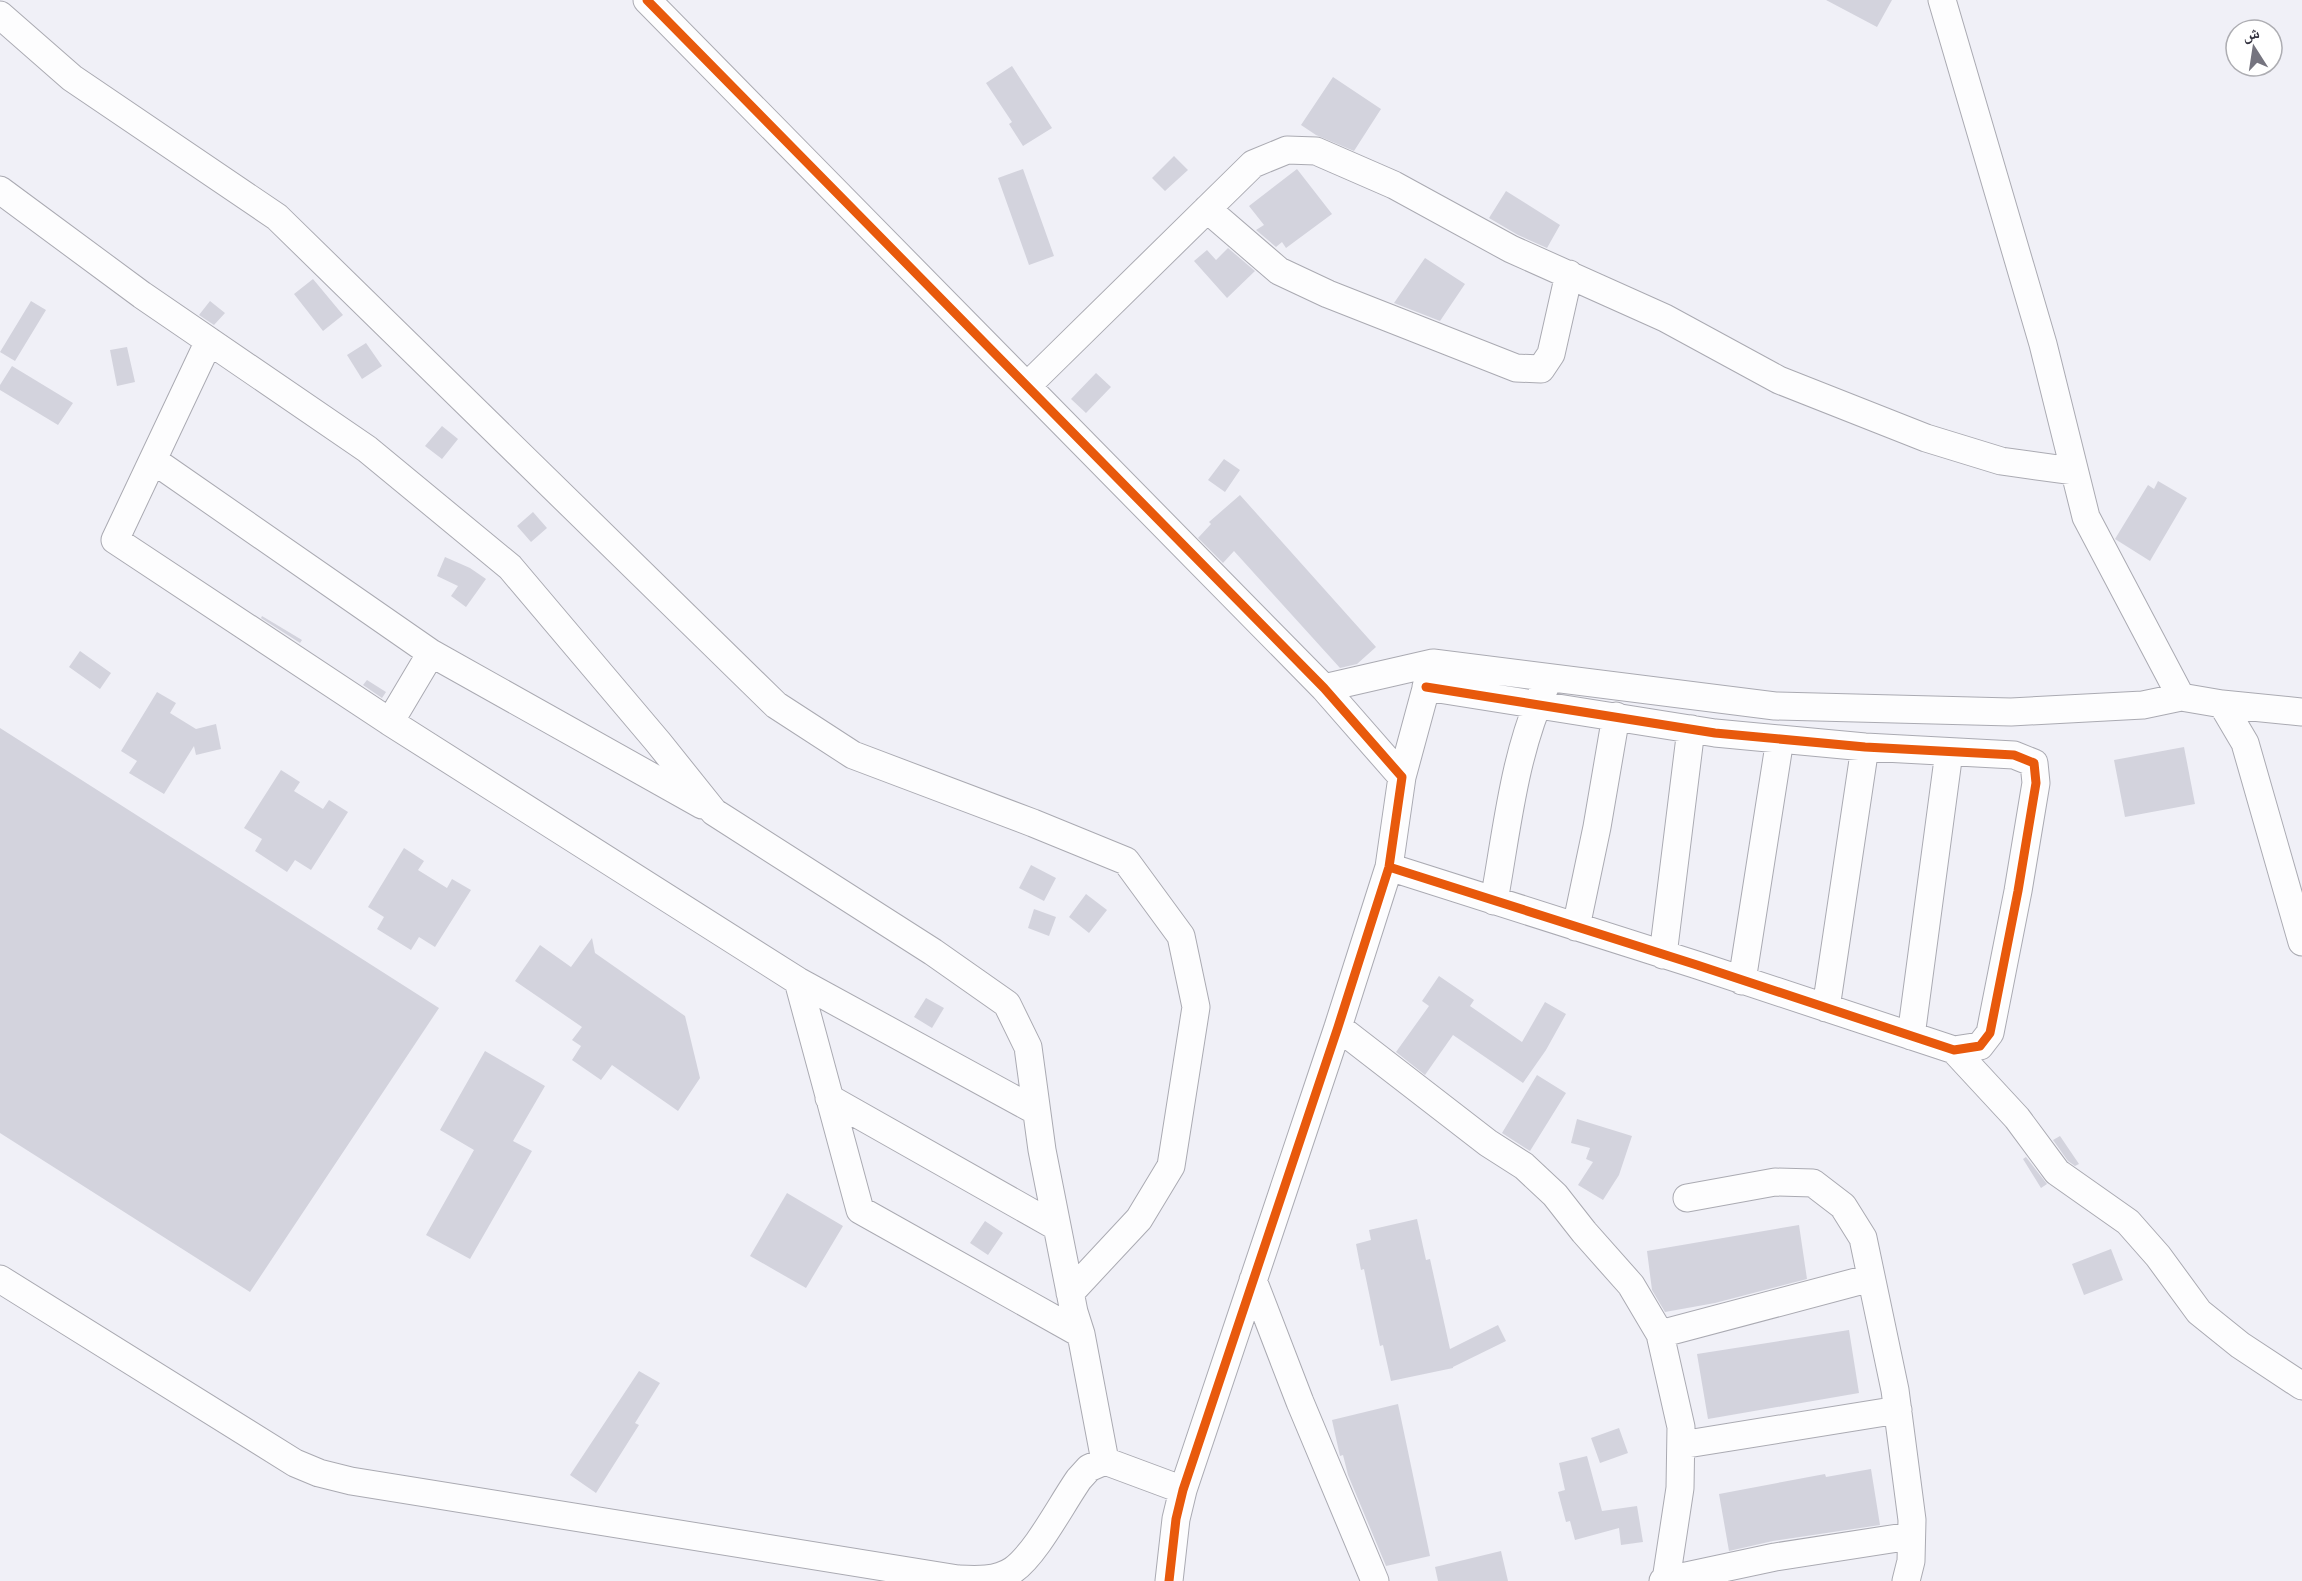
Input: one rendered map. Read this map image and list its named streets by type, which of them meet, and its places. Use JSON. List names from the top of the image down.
{
  "north": "top"
}
